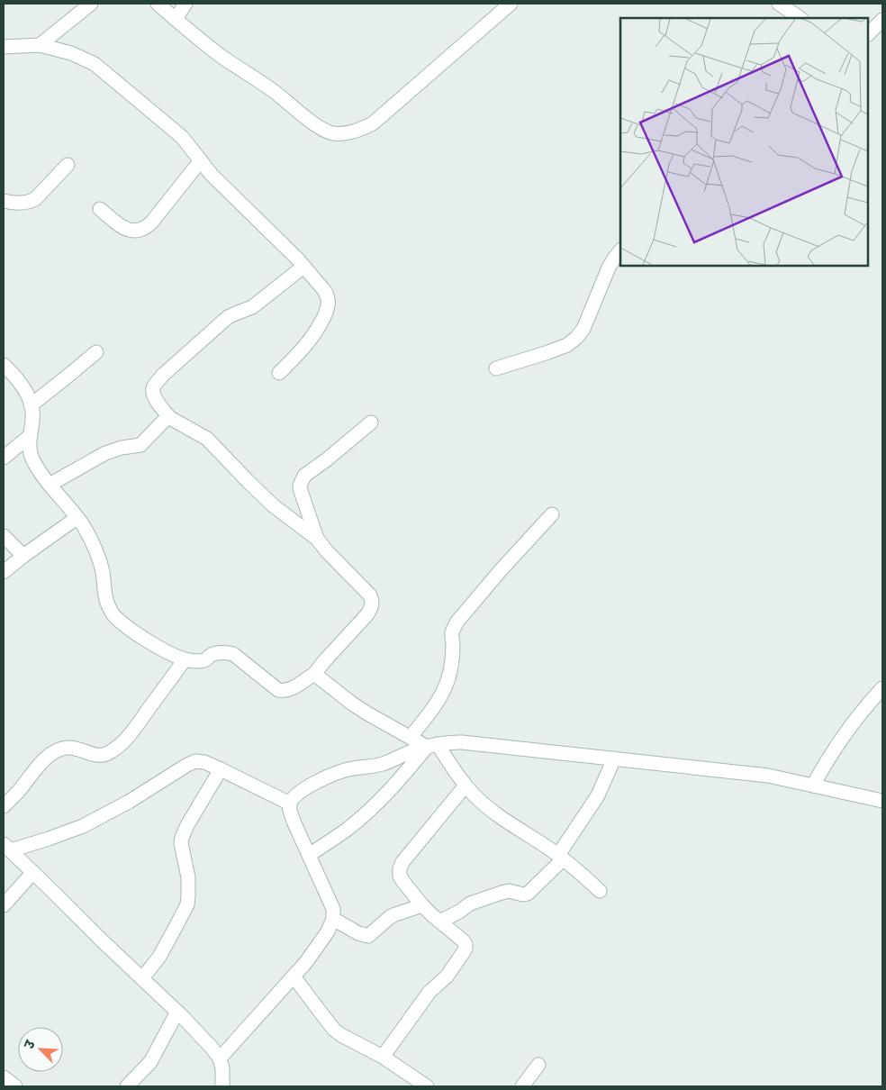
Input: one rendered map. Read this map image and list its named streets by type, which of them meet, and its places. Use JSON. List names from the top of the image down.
{
  "north": "top left"
}
